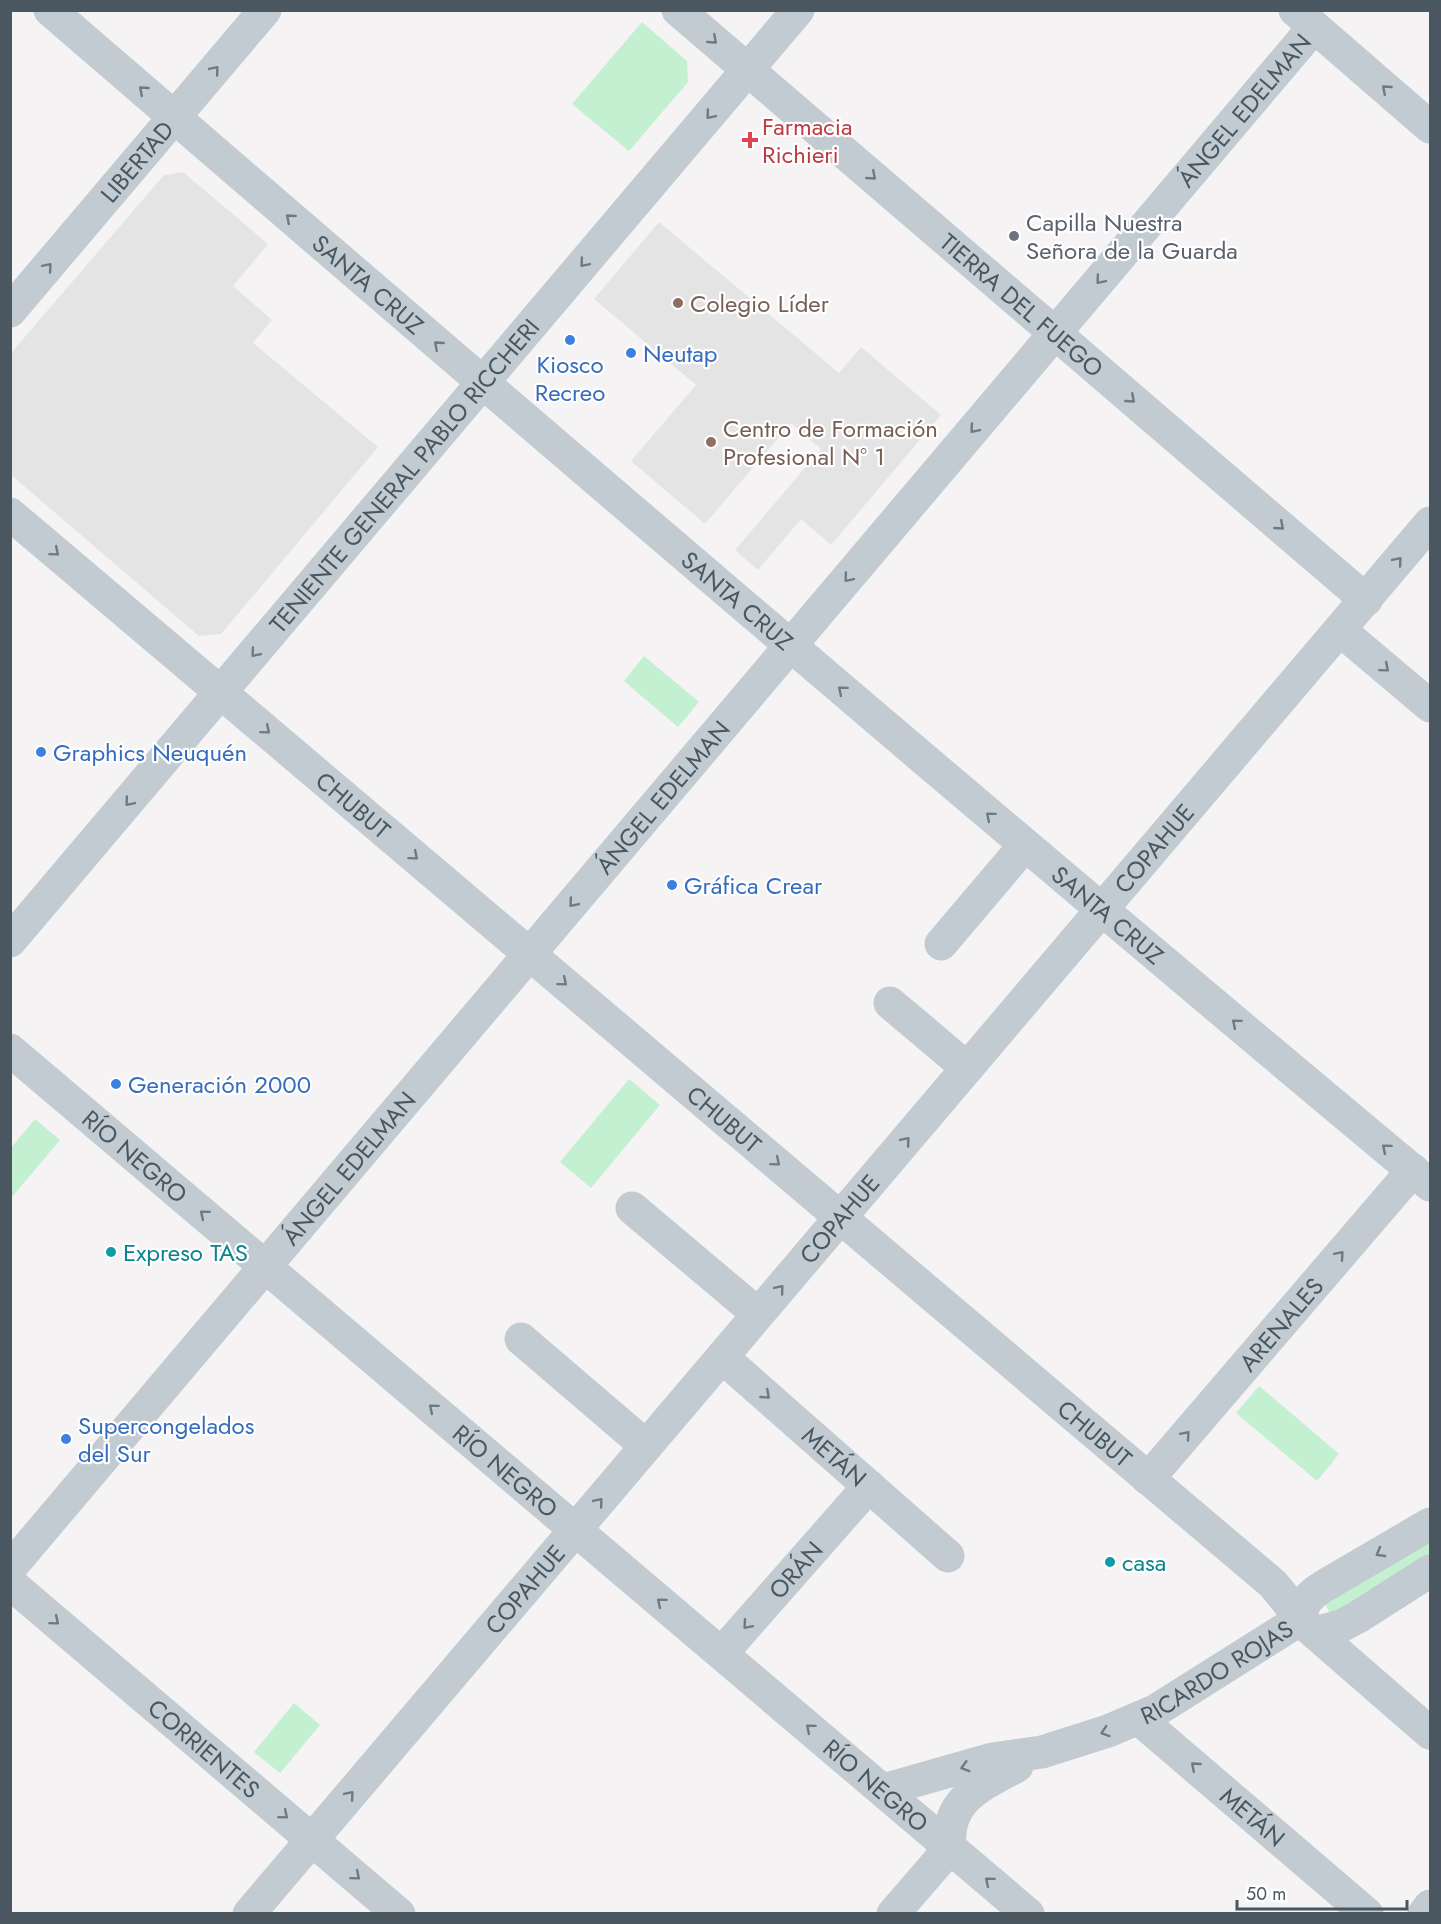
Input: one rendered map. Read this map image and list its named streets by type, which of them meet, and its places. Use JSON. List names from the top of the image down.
{
  "streets": {
    "street": [
      "ÁNGEL EDELMAN",
      "LIBERTAD",
      "SANTA CRUZ",
      "TIERRA DEL FUEGO",
      "TENIENTE GENERAL PABLO RICCHERI",
      "CHUBUT",
      "COPAHUE",
      "RÍO NEGRO",
      "ARENALES",
      "METÁN",
      "ORÁN",
      "RICARDO ROJAS",
      "CORRIENTES"
    ]
  },
  "crossings": [
    ["ÁNGEL EDELMAN", "SANTA CRUZ"],
    ["ÁNGEL EDELMAN", "TIERRA DEL FUEGO"],
    ["ÁNGEL EDELMAN", "CHUBUT"],
    ["ÁNGEL EDELMAN", "RÍO NEGRO"],
    ["LIBERTAD", "SANTA CRUZ"],
    ["SANTA CRUZ", "TENIENTE GENERAL PABLO RICCHERI"],
    ["SANTA CRUZ", "COPAHUE"],
    ["SANTA CRUZ", "ARENALES"],
    ["TIERRA DEL FUEGO", "TENIENTE GENERAL PABLO RICCHERI"],
    ["TIERRA DEL FUEGO", "COPAHUE"],
    ["TENIENTE GENERAL PABLO RICCHERI", "CHUBUT"],
    ["CHUBUT", "COPAHUE"],
    ["CHUBUT", "ARENALES"],
    ["CHUBUT", "RICARDO ROJAS"],
    ["COPAHUE", "RÍO NEGRO"],
    ["COPAHUE", "METÁN"],
    ["COPAHUE", "CORRIENTES"],
    ["RÍO NEGRO", "ORÁN"],
    ["RÍO NEGRO", "RICARDO ROJAS"],
    ["METÁN", "ORÁN"],
    ["METÁN", "RICARDO ROJAS"]
  ],
  "one_way": [
    "ÁNGEL EDELMAN",
    "LIBERTAD",
    "SANTA CRUZ",
    "TIERRA DEL FUEGO",
    "TENIENTE GENERAL PABLO RICCHERI",
    "CHUBUT",
    "COPAHUE",
    "RÍO NEGRO",
    "ARENALES",
    "ORÁN",
    "CORRIENTES"
  ],
  "places": {
    "health": ["Farmacia Richieri"],
    "other": [
      "Capilla Nuestra Señora de la Guarda",
      "Colegio Líder",
      "Kiosco Recreo",
      "Neutap",
      "Centro de Formación Profesional N° 1",
      "Graphics Neuquén",
      "Gráfica Crear",
      "Generación 2000",
      "Expreso TAS",
      "Supercongelados del Sur",
      "casa"
    ]
  },
  "scale_bar": "50 m"
}
